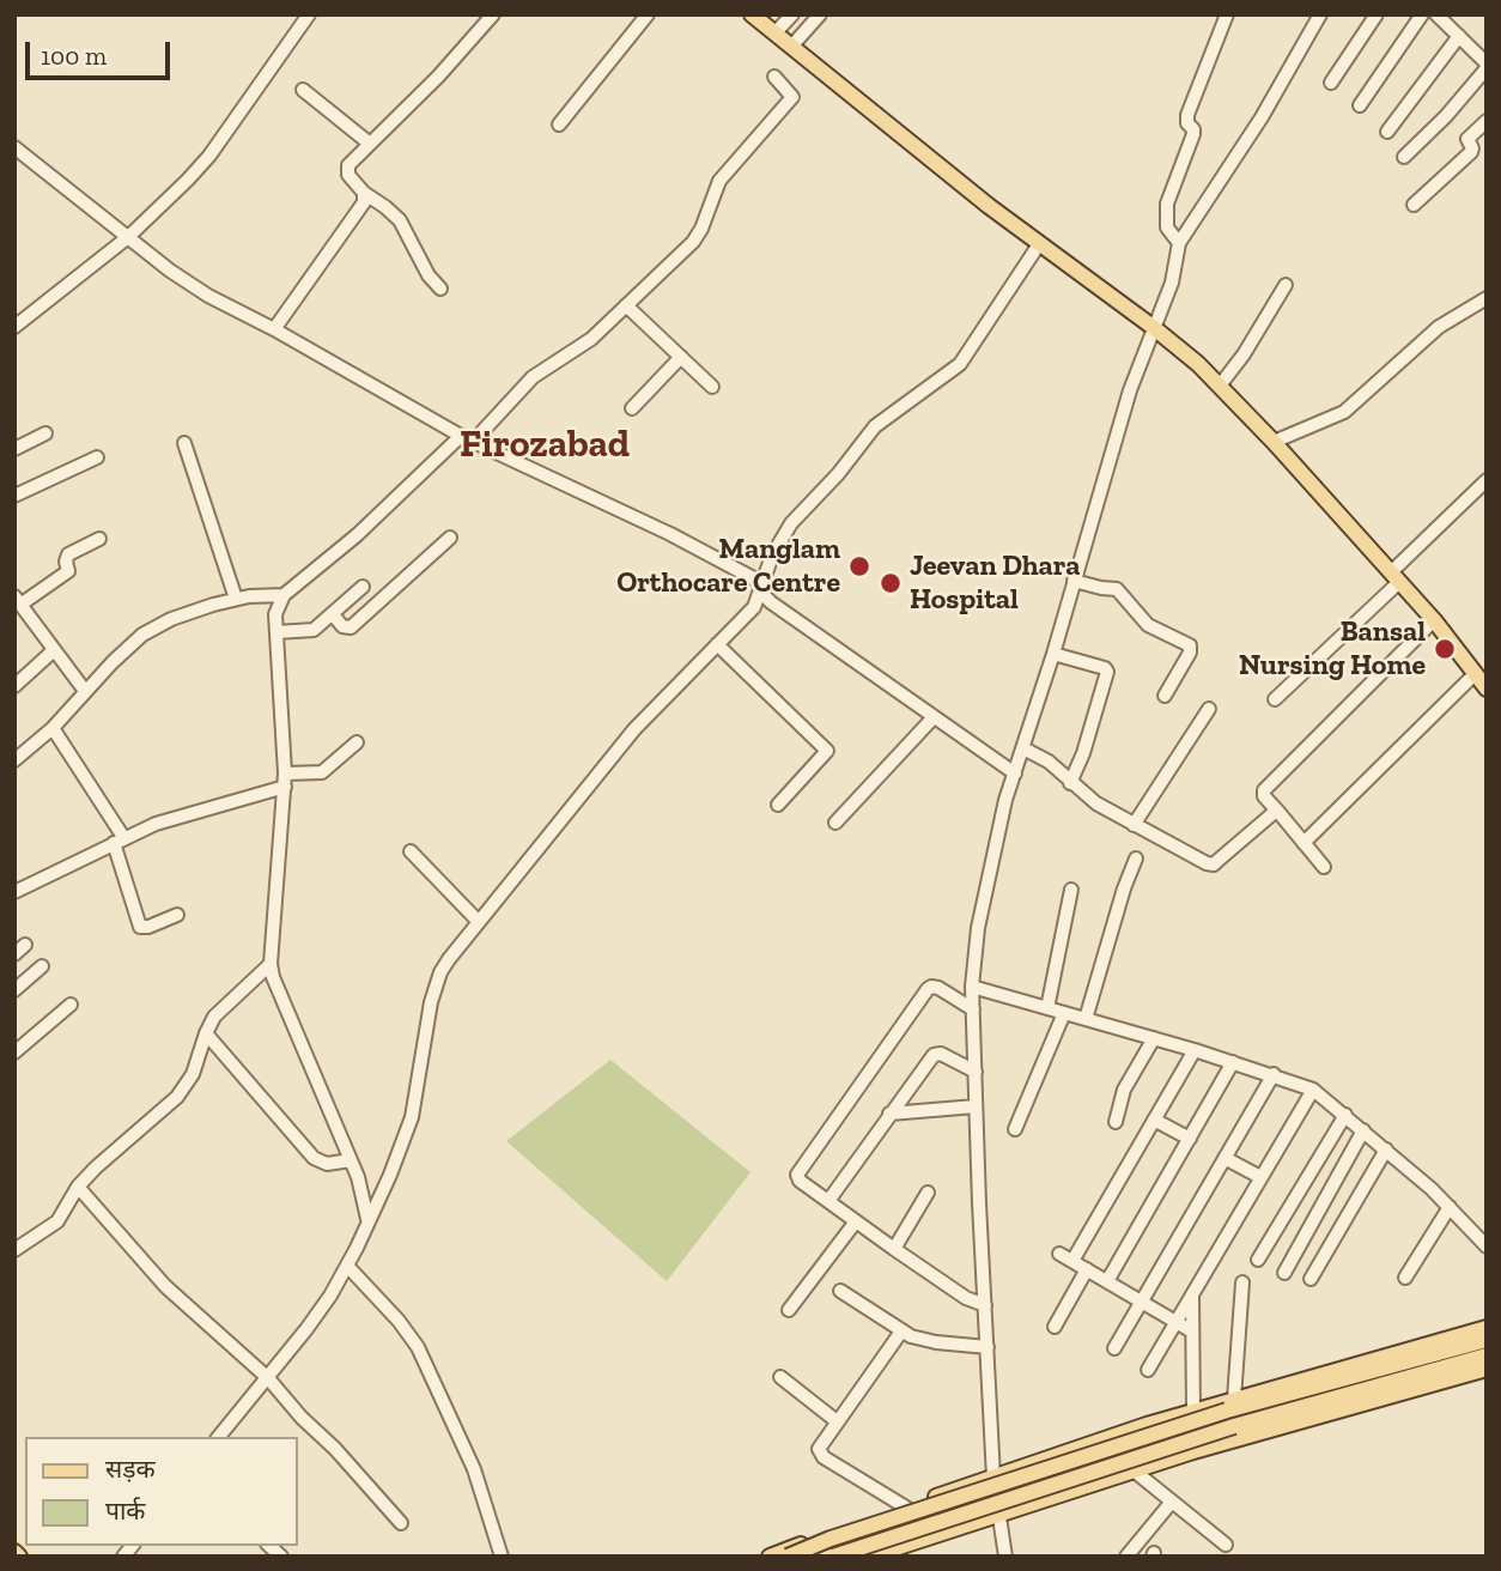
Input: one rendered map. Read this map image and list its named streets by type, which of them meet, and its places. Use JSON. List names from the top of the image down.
{
  "districts": ["Firozabad"],
  "places": ["Manglam Orthocare Centre", "Jeevan Dhara Hospital", "Bansal Nursing Home"],
  "legend": ["सड़क", "पार्क"],
  "scale_bar": "100 m"
}
